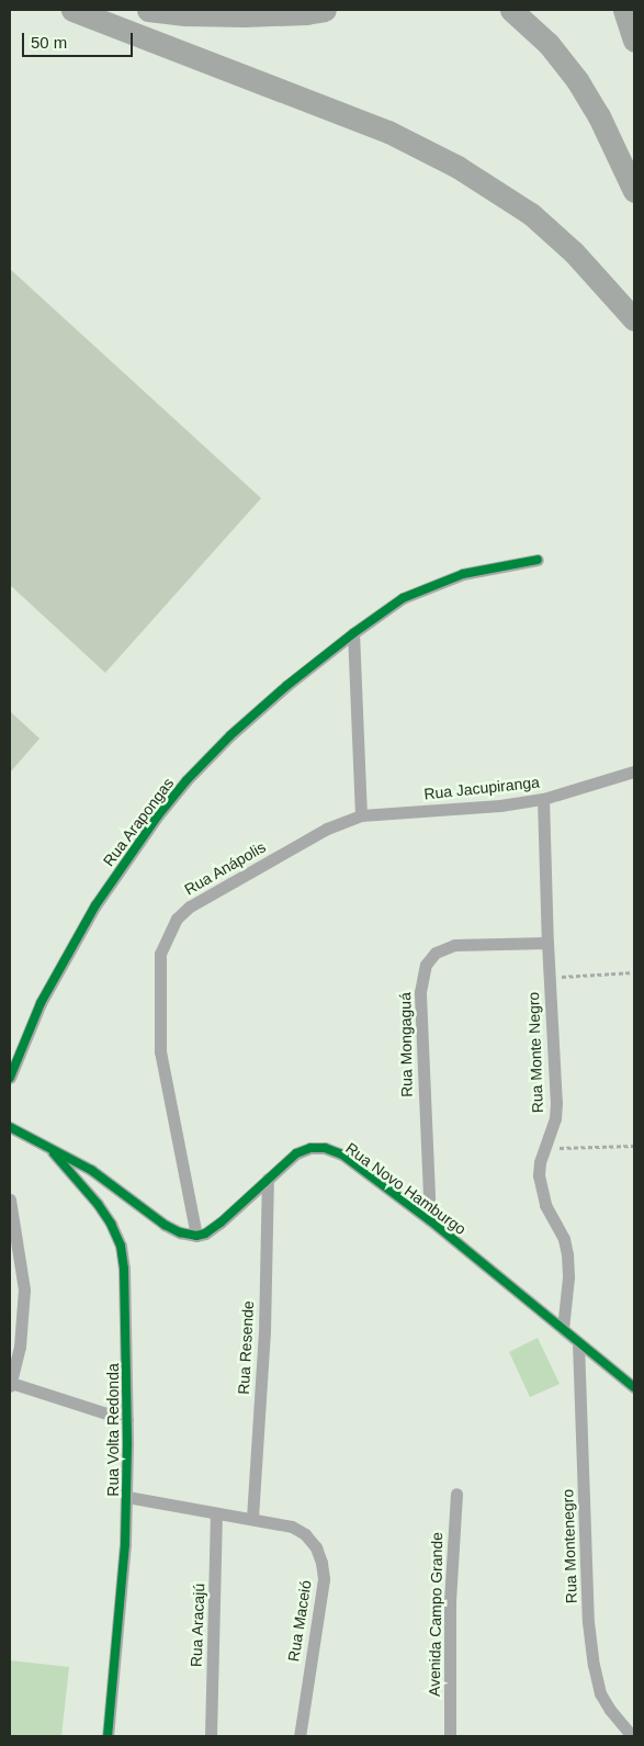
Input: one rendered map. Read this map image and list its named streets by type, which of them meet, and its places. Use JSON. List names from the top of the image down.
{
  "streets": {
    "street": [
      "Rua Jacupiranga",
      "Rua Arapongas",
      "Rua Anápolis",
      "Rua Mongaguá",
      "Rua Monte Negro",
      "Rua Novo Hamburgo",
      "Rua Resende",
      "Rua Volta Redonda",
      "Rua Montenegro",
      "Avenida Campo Grande",
      "Rua Maceió",
      "Rua Aracajú"
    ]
  },
  "crossings": [
    ["Rua Jacupiranga", "Rua Anápolis"],
    ["Rua Jacupiranga", "Rua Monte Negro"],
    ["Rua Anápolis", "Rua Novo Hamburgo"],
    ["Rua Mongaguá", "Rua Monte Negro"],
    ["Rua Mongaguá", "Rua Novo Hamburgo"],
    ["Rua Monte Negro", "Rua Novo Hamburgo"],
    ["Rua Novo Hamburgo", "Rua Resende"],
    ["Rua Novo Hamburgo", "Rua Montenegro"],
    ["Rua Resende", "Rua Maceió"],
    ["Rua Volta Redonda", "Rua Maceió"],
    ["Rua Maceió", "Rua Aracajú"]
  ],
  "scale_bar": "50 m"
}
